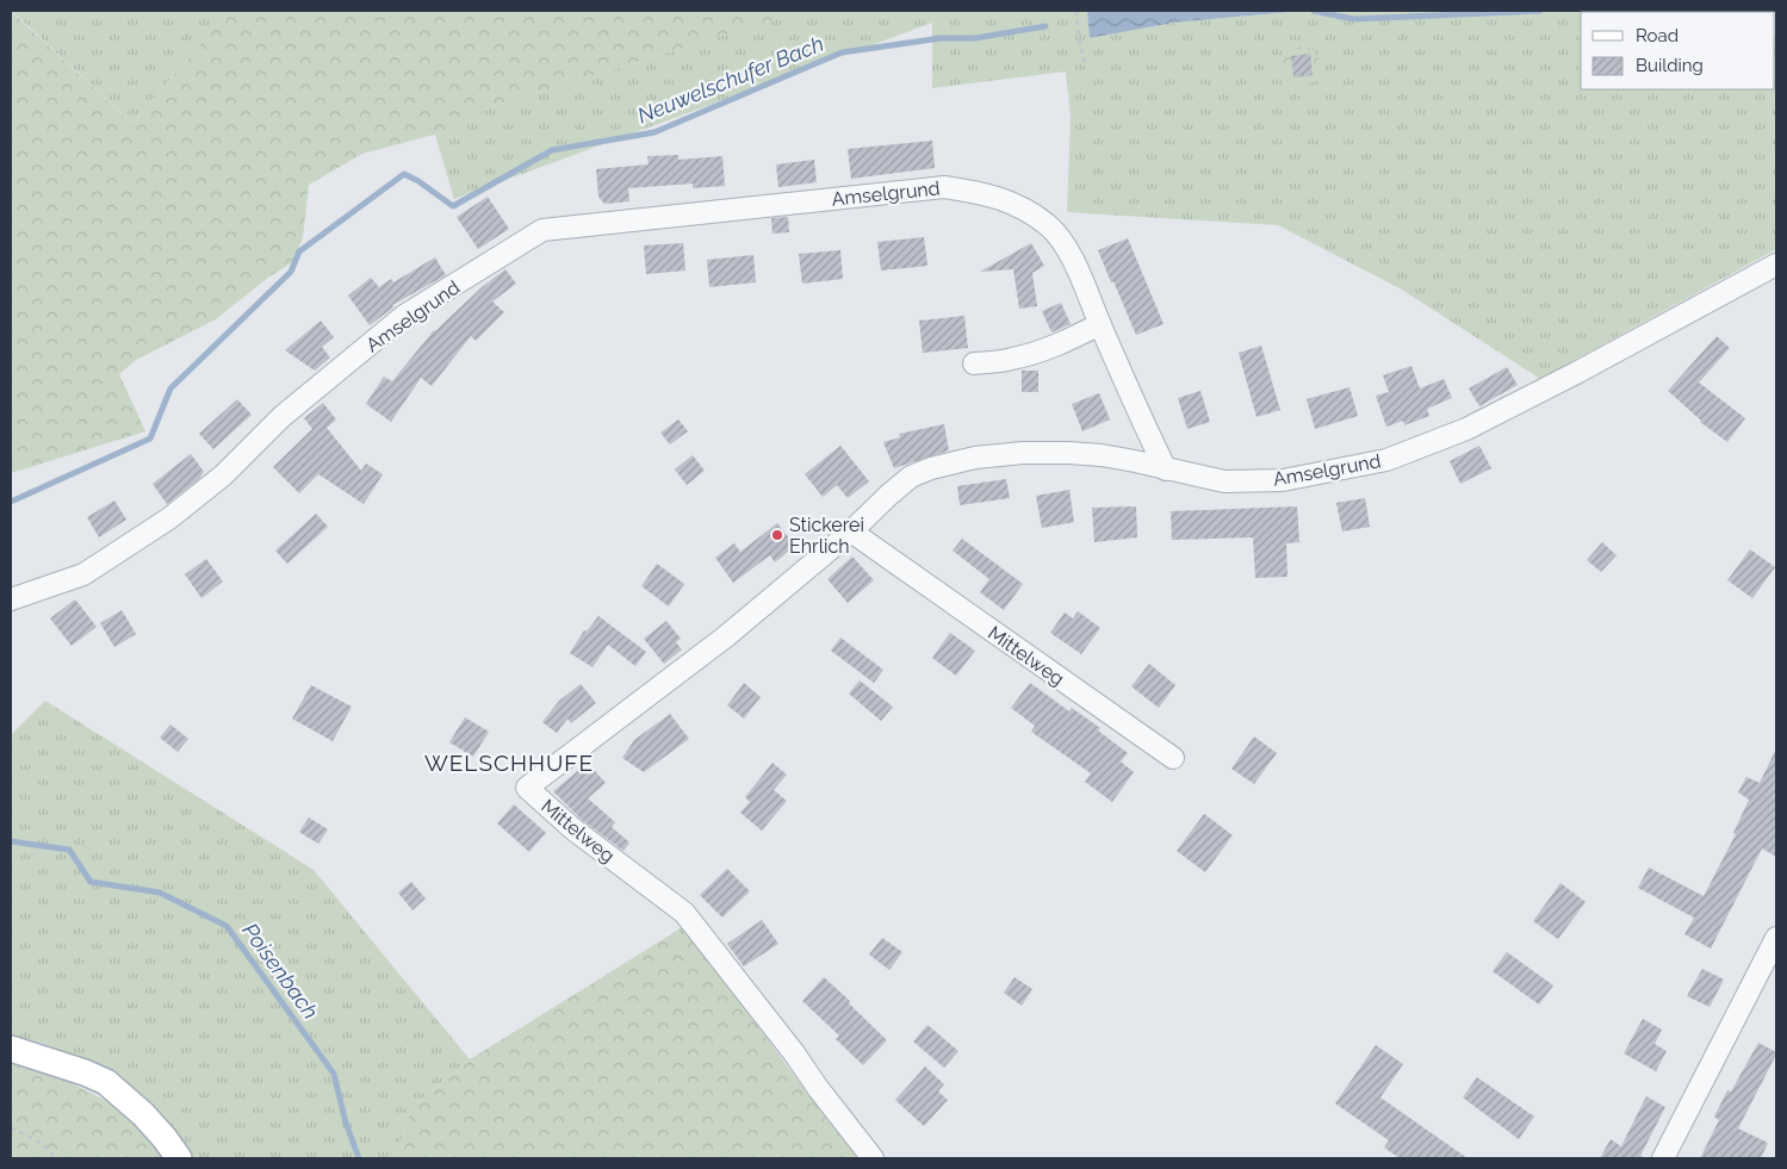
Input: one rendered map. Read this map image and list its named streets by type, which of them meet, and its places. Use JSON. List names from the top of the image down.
{
  "streets": {
    "street": ["Amselgrund", "Mittelweg"]
  },
  "crossings": [
    ["Amselgrund", "Mittelweg"]
  ],
  "districts": ["WELSCHHUFE"],
  "water": ["Neuwelschufer Bach", "Poisenbach"],
  "places": ["Stickerei Ehrlich"],
  "legend": ["Road", "Building"]
}
